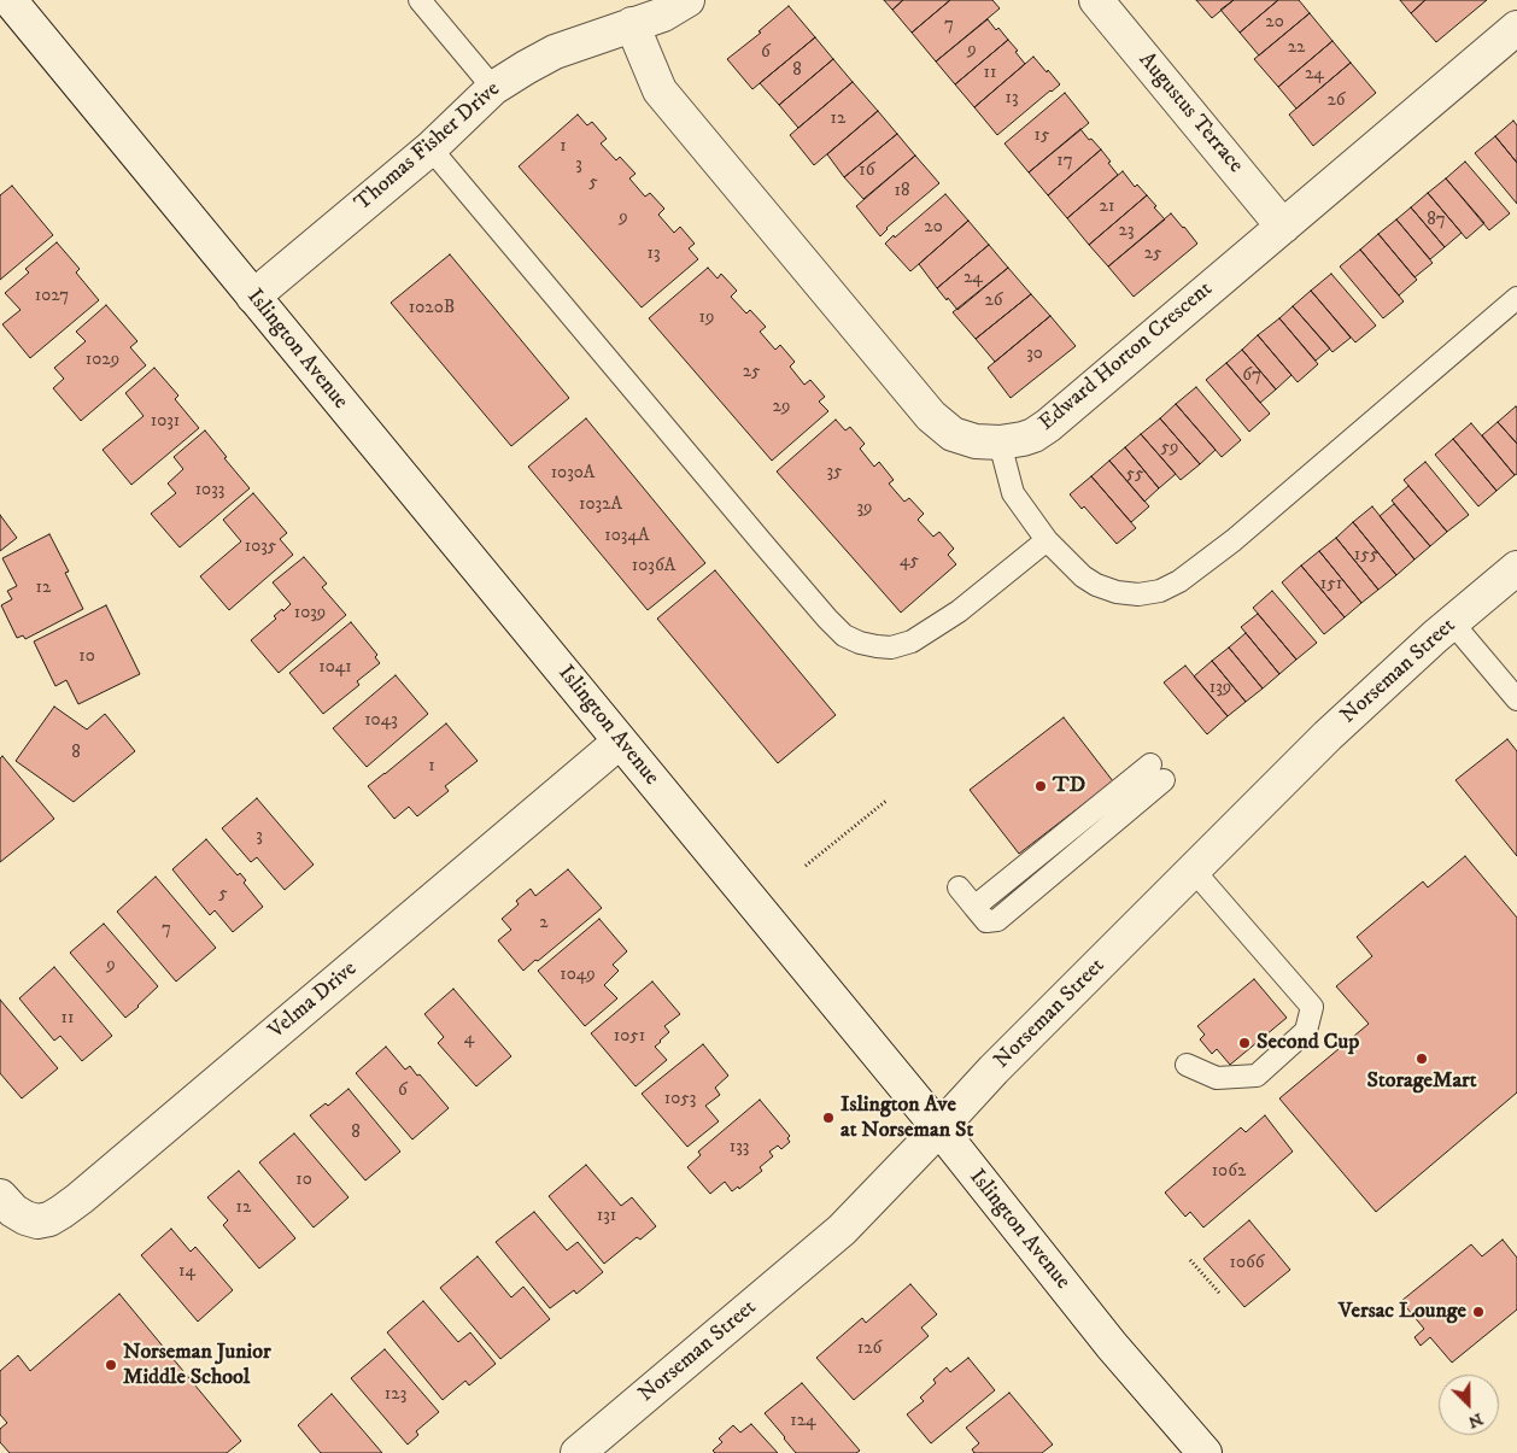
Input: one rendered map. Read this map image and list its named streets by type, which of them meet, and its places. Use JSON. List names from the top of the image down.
{
  "streets": {
    "street": [
      "Augustus Terrace",
      "Thomas Fisher Drive",
      "Islington Avenue",
      "Edward Horton Crescent",
      "Norseman Street",
      "Velma Drive"
    ]
  },
  "crossings": [
    ["Augustus Terrace", "Edward Horton Crescent"],
    ["Thomas Fisher Drive", "Islington Avenue"],
    ["Thomas Fisher Drive", "Edward Horton Crescent"],
    ["Islington Avenue", "Norseman Street"],
    ["Islington Avenue", "Velma Drive"]
  ],
  "places": [
    "TD",
    "Second Cup",
    "StorageMart",
    "Islington Ave at Norseman St",
    "Versac Lounge",
    "Norseman Junior Middle School"
  ],
  "house_numbers": [
    "20",
    "7",
    "22",
    "9",
    "6",
    "8",
    "11",
    "24",
    "13",
    "26",
    "12",
    "15",
    "1",
    "17",
    "3",
    "16",
    "5",
    "18",
    "21",
    "9",
    "87",
    "20",
    "23",
    "13",
    "25",
    "24",
    "1027",
    "26",
    "1020B",
    "19",
    "30",
    "1029",
    "25",
    "67",
    "29",
    "1031",
    "59",
    "35",
    "1030A",
    "55",
    "1033",
    "1032A",
    "39",
    "1034A",
    "1035",
    "155",
    "45",
    "1036A",
    "151",
    "12",
    "1039",
    "10",
    "1041",
    "139",
    "1043",
    "8",
    "1",
    "3",
    "5",
    "2",
    "7",
    "9",
    "1049",
    "11",
    "1051",
    "4",
    "6",
    "1053",
    "8",
    "133",
    "1062",
    "10",
    "12",
    "131",
    "1066",
    "14",
    "126",
    "123",
    "124"
  ],
  "north": "bottom right"
}
